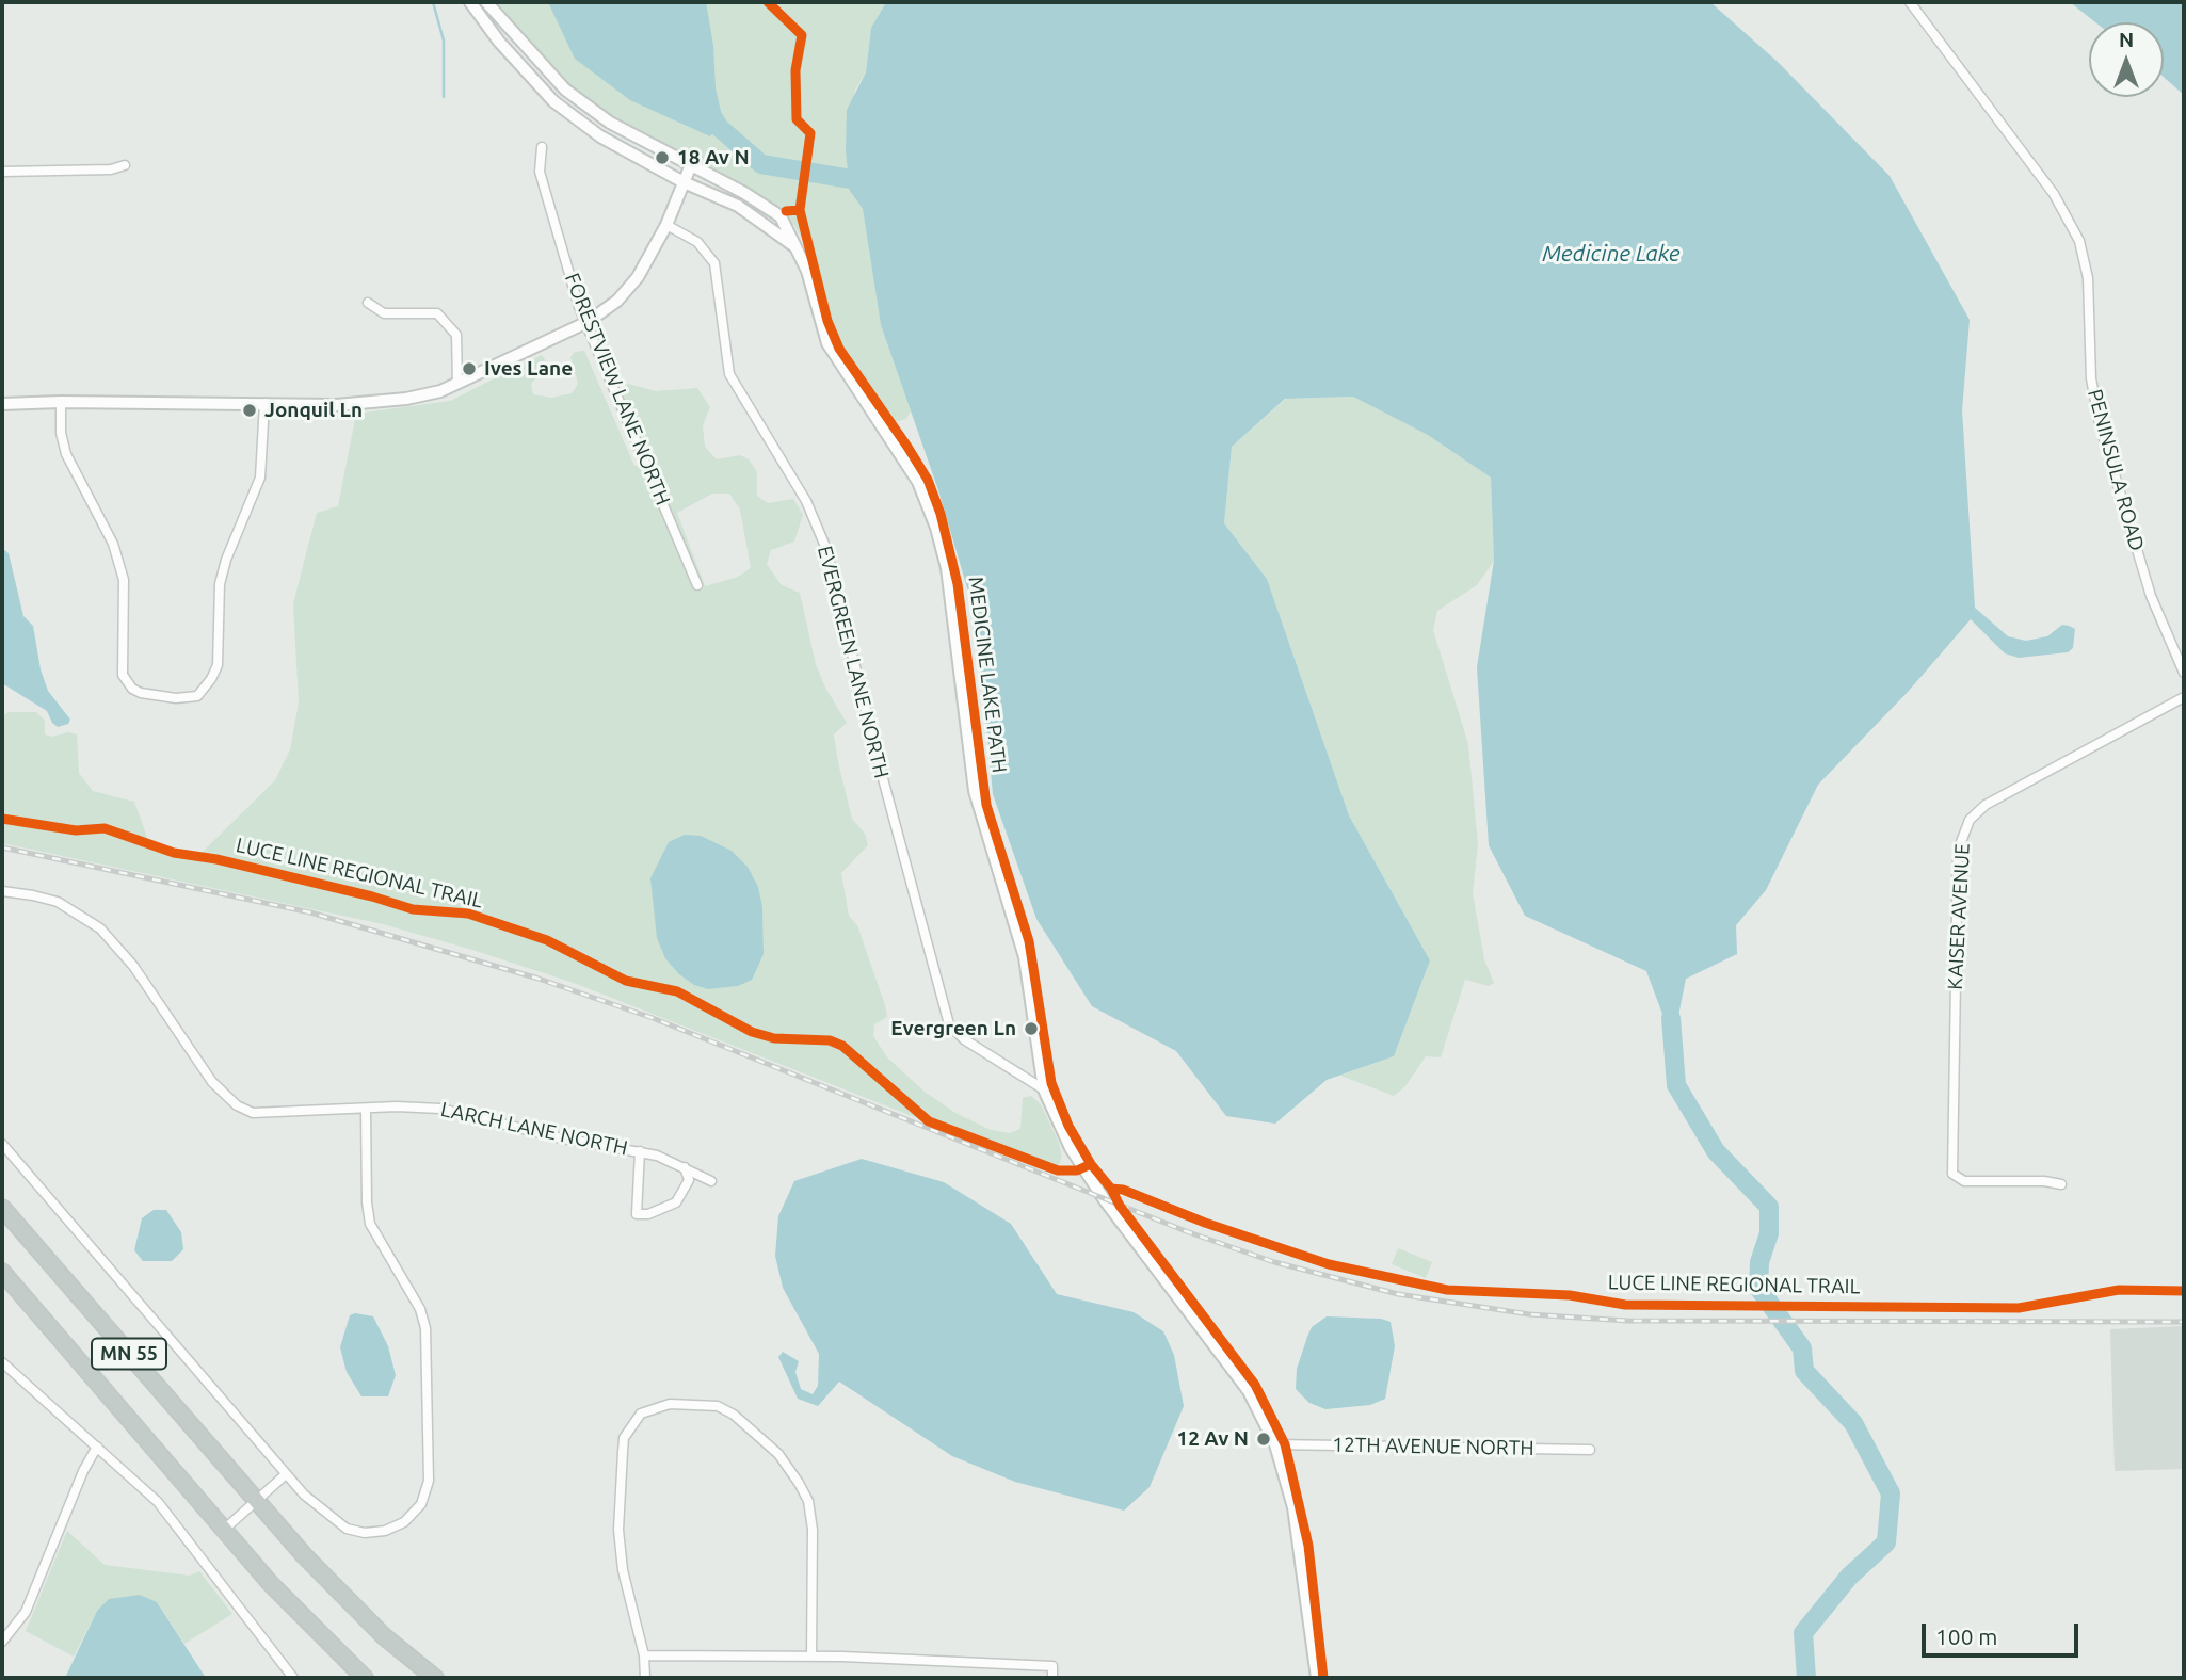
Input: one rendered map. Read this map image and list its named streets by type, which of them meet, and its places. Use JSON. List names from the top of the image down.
{
  "streets": {
    "highway": ["MN 55"],
    "street": [
      "FORESTVIEW LANE NORTH",
      "PENINSULA ROAD",
      "EVERGREEN LANE NORTH",
      "KAISER AVENUE",
      "LARCH LANE NORTH",
      "12TH AVENUE NORTH"
    ],
    "cycle path": ["MEDICINE LAKE PATH", "LUCE LINE REGIONAL TRAIL"]
  },
  "water": ["Medicine Lake"],
  "places": [
    "18 Av N",
    "Ives Lane",
    "Jonquil Ln",
    "Evergreen Ln",
    "12 Av N"
  ],
  "scale_bar": "100 m",
  "north": "top"
}
